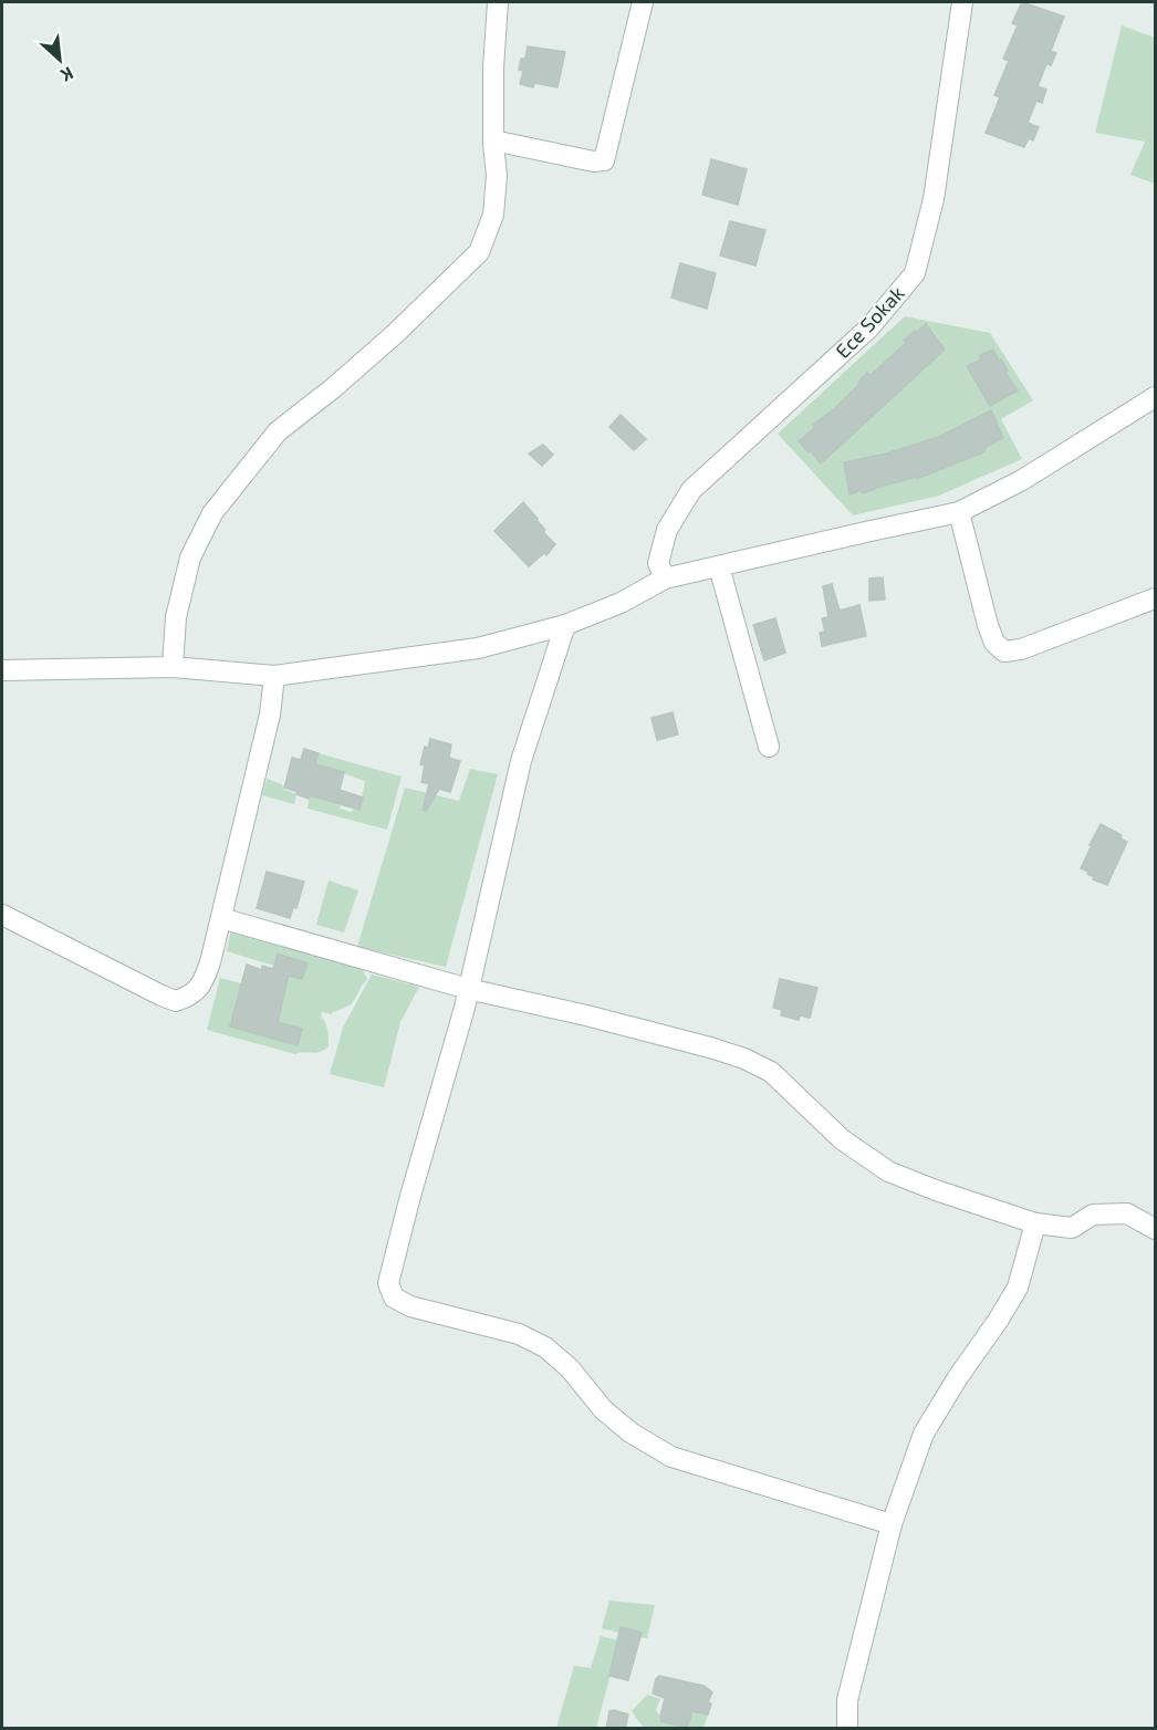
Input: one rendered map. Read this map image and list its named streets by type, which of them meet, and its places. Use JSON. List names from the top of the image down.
{
  "streets": {
    "street": ["Ece Sokak"]
  },
  "north": "bottom right"
}
